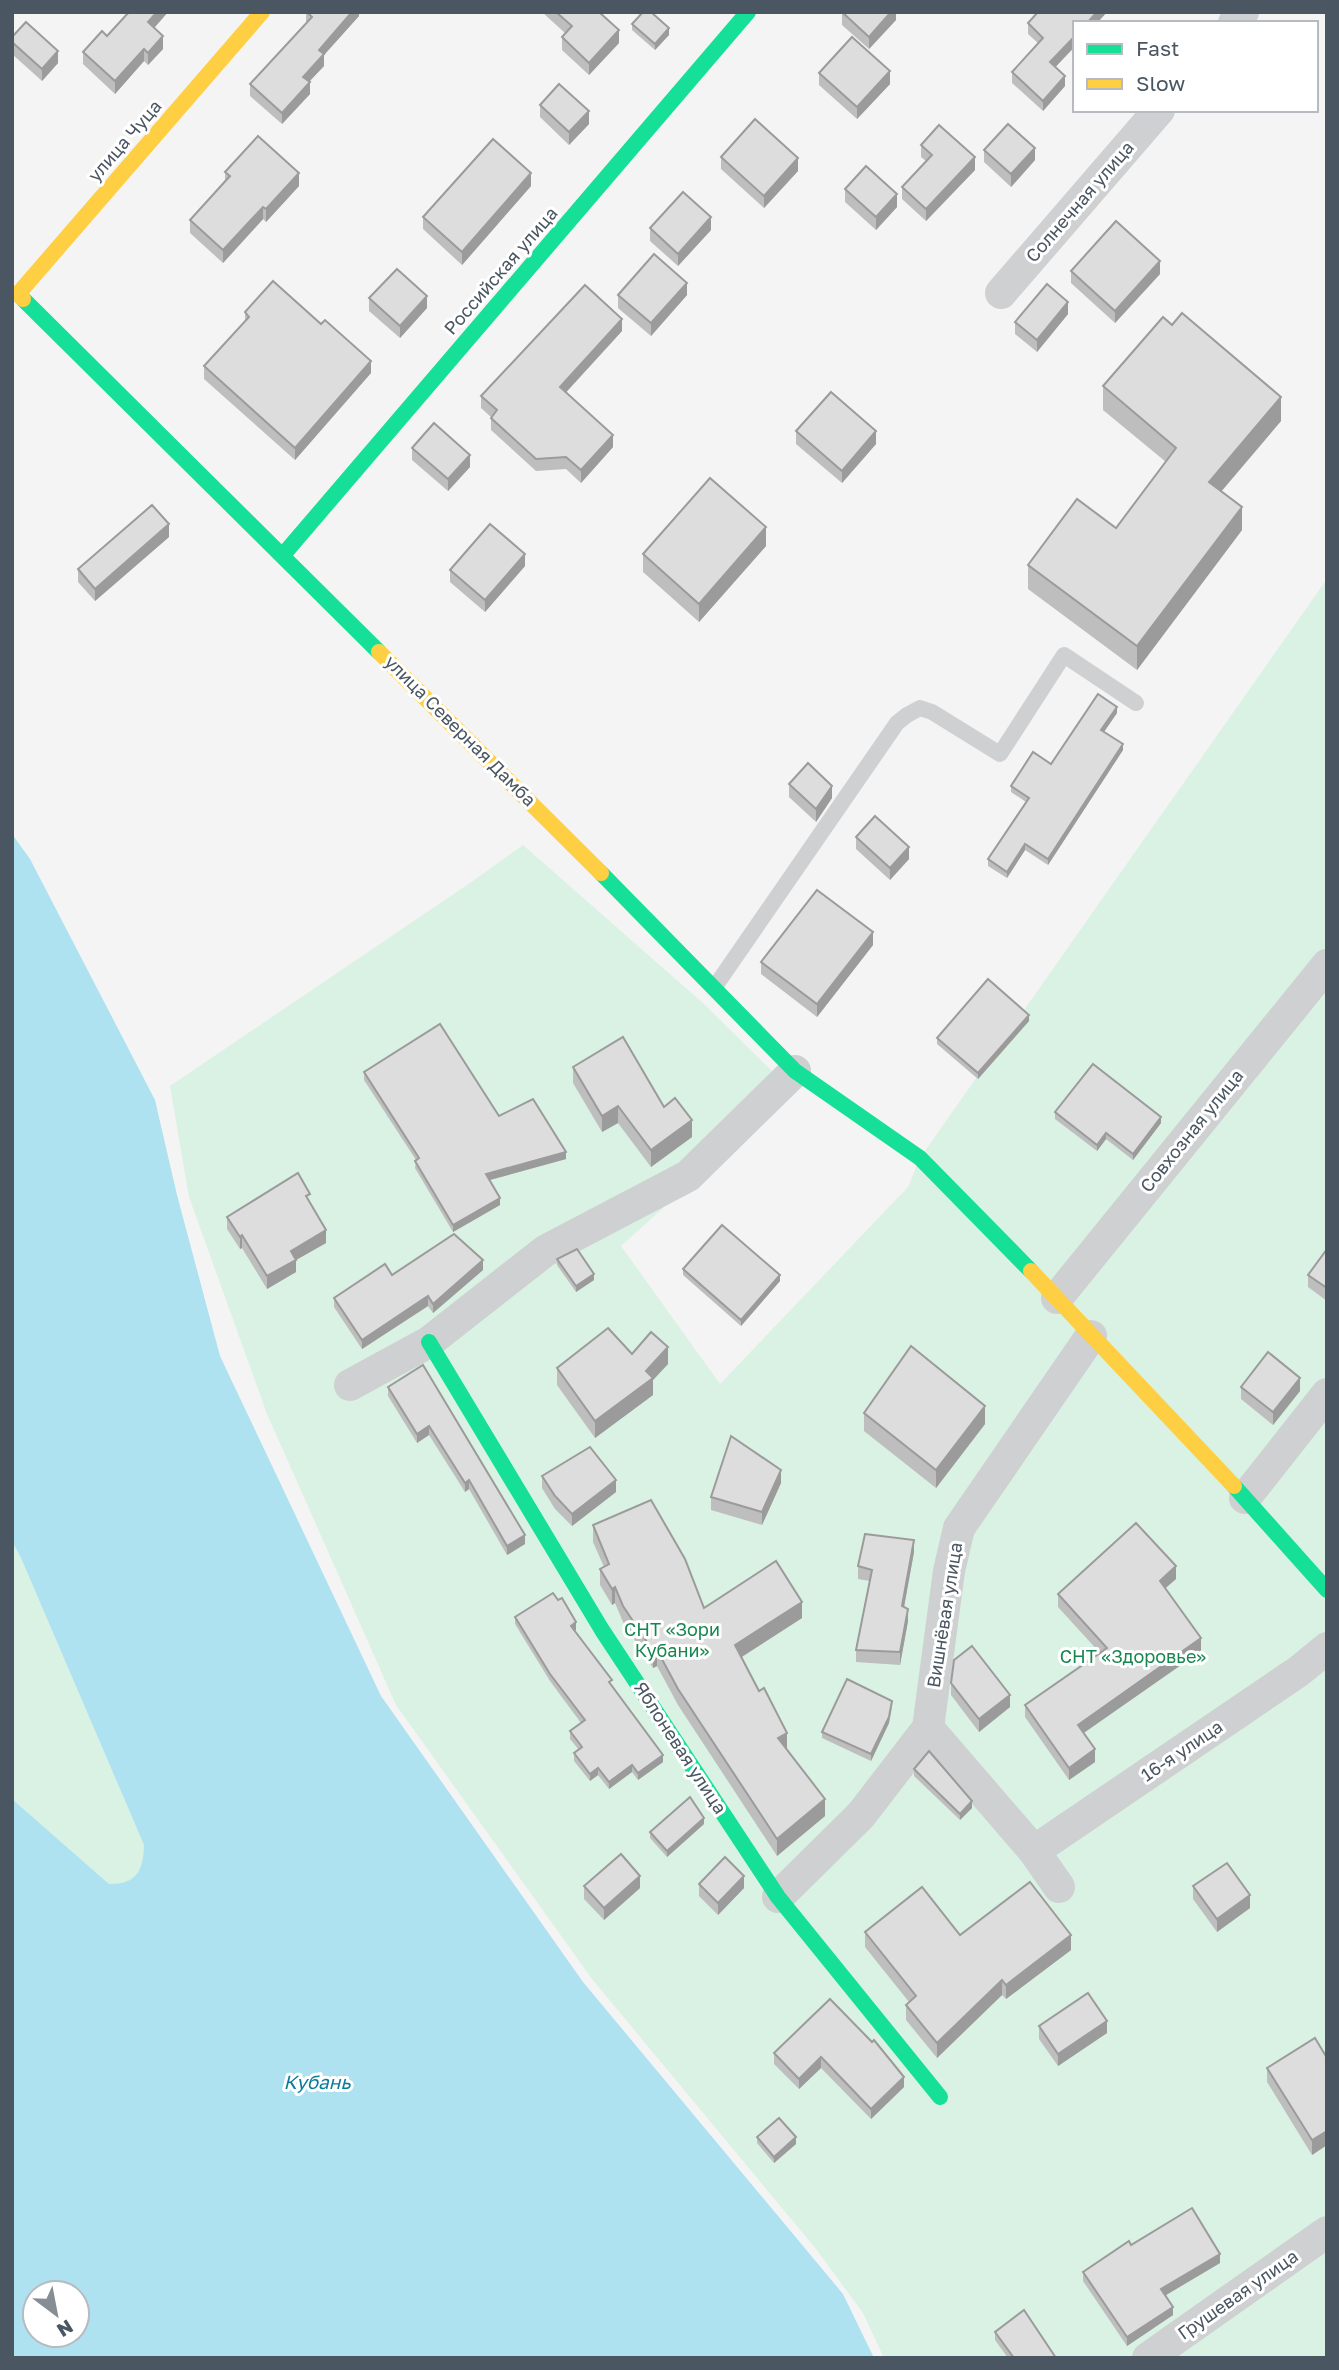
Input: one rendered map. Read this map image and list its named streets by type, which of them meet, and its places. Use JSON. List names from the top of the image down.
{
  "streets": {
    "street": [
      "улица Чуца",
      "Солнечная улица",
      "Российская улица",
      "улица Северная Дамба",
      "Совхозная улица",
      "Вишнёвая улица",
      "Яблоневая улица",
      "16-я улица",
      "Грушевая улица"
    ]
  },
  "crossings": [
    ["улица Чуца", "улица Северная Дамба"],
    ["Российская улица", "улица Северная Дамба"],
    ["улица Северная Дамба", "Совхозная улица"],
    ["улица Северная Дамба", "Вишнёвая улица"]
  ],
  "water": ["Кубань"],
  "parks": ["СНТ «Зори Кубани»", "СНТ «Здоровье»"],
  "legend": ["Fast", "Slow"],
  "north": "bottom right"
}
